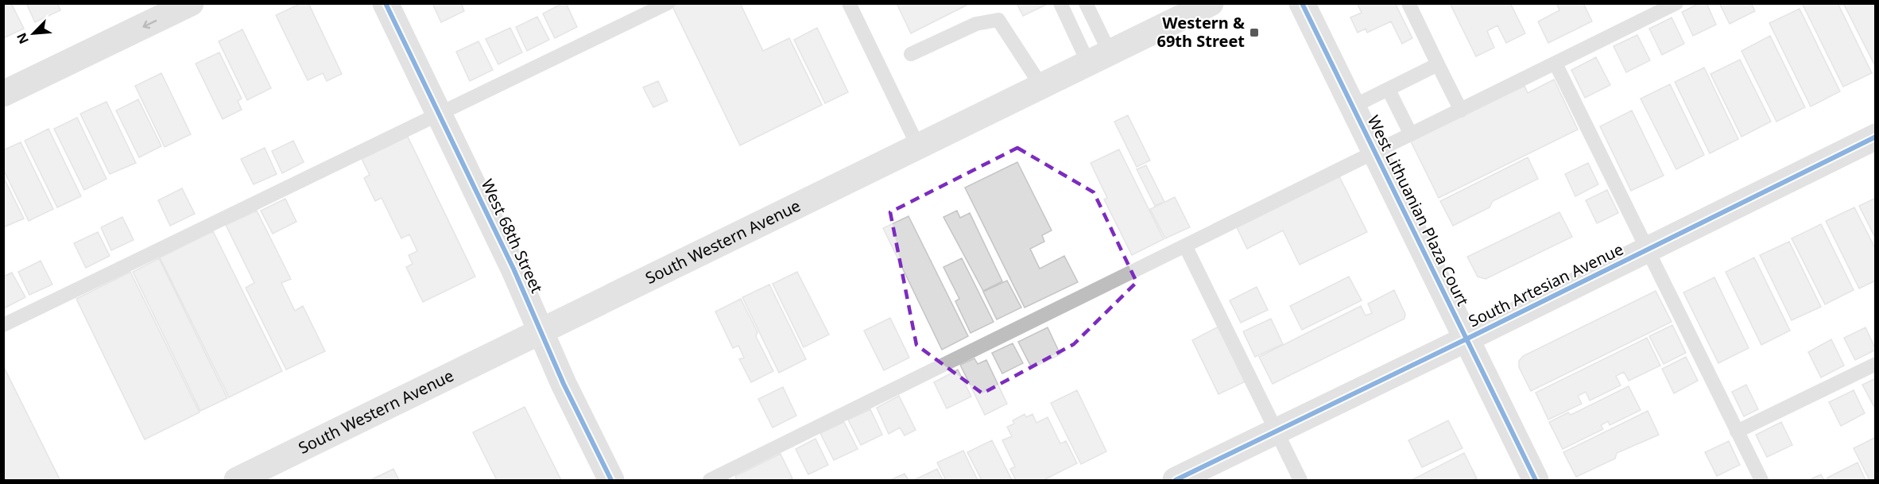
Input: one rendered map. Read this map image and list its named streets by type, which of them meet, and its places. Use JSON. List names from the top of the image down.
{
  "streets": {
    "main road": ["South Western Avenue"],
    "street": ["West Lithuanian Plaza Court", "West 68th Street", "South Artesian Avenue"]
  },
  "crossings": [
    ["West Lithuanian Plaza Court", "South Artesian Avenue"],
    ["West 68th Street", "South Western Avenue"]
  ],
  "places": {
    "transit": ["Western & 69th Street"]
  },
  "north": "bottom left"
}
